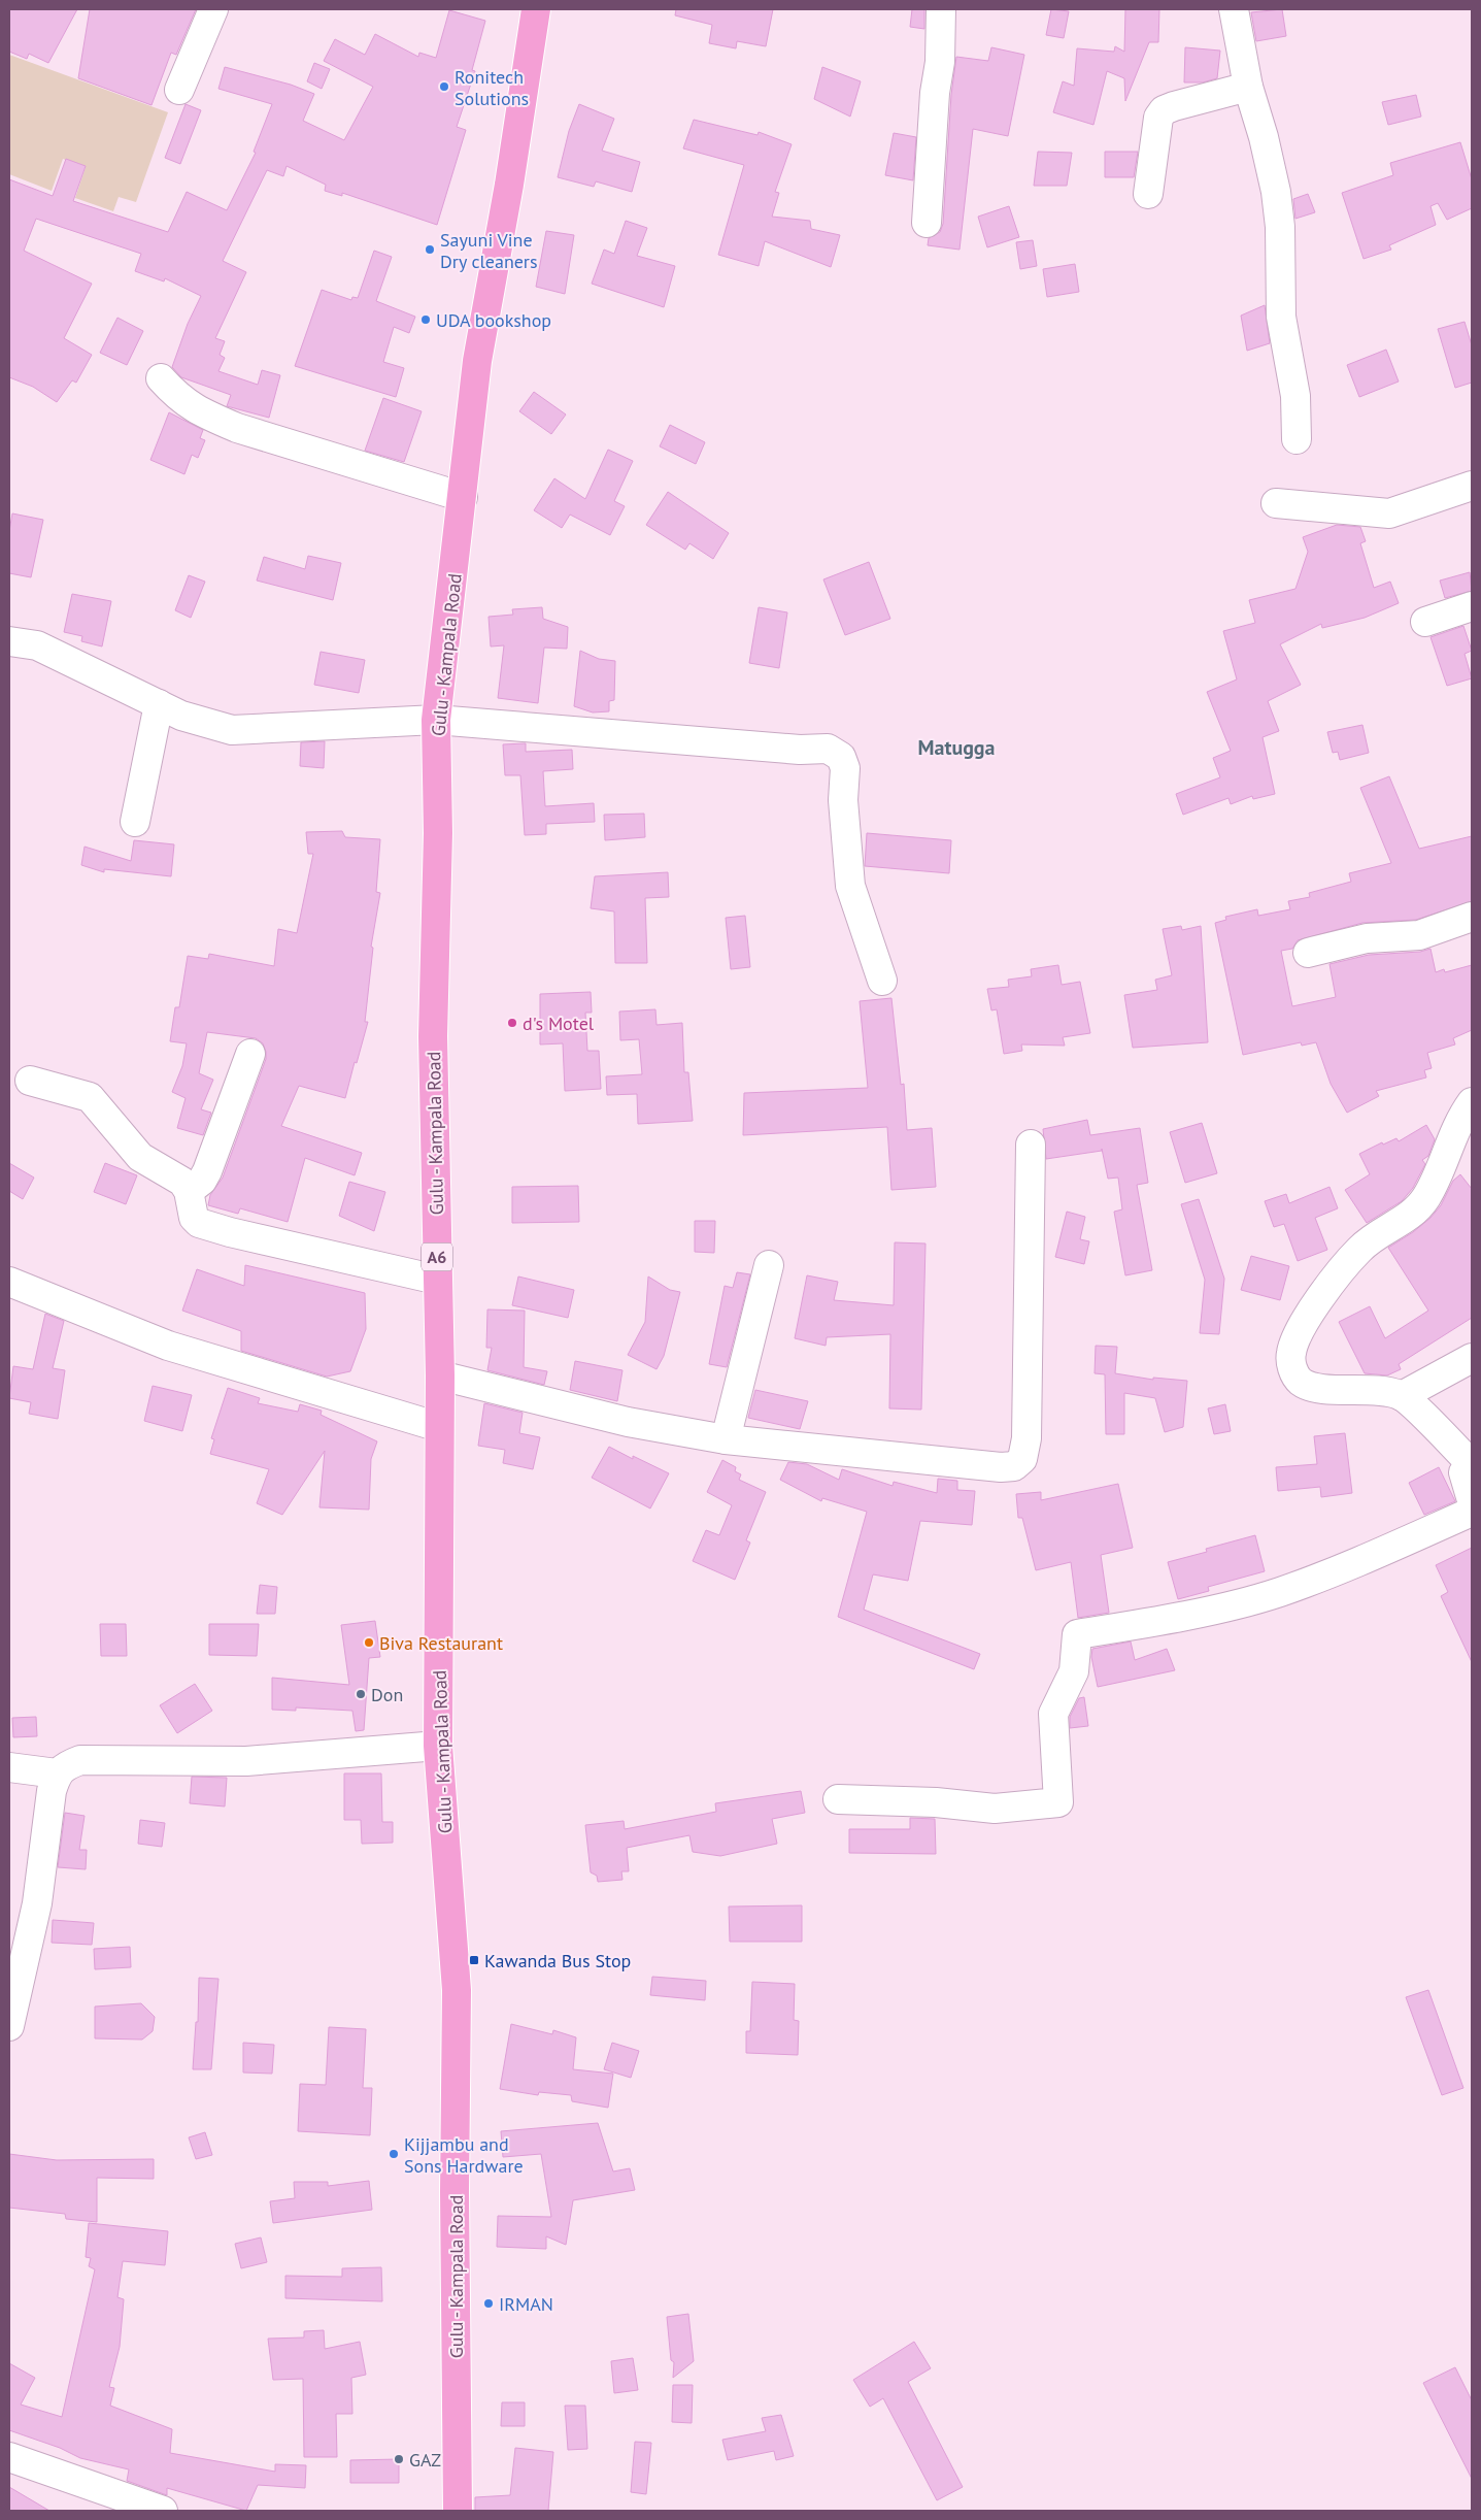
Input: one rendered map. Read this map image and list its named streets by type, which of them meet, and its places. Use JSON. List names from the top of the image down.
{
  "streets": {
    "main road": ["Gulu - Kampala Road", "A6"]
  },
  "districts": ["Matugga"],
  "places": {
    "other": [
      "Ronitech Solutions",
      "Sayuni Vine Dry cleaners",
      "UDA bookshop",
      "d's Motel",
      "Biva Restaurant",
      "Don",
      "Kijjambu and Sons Hardware",
      "IRMAN",
      "GAZ"
    ],
    "transit": ["Kawanda Bus Stop"]
  }
}
